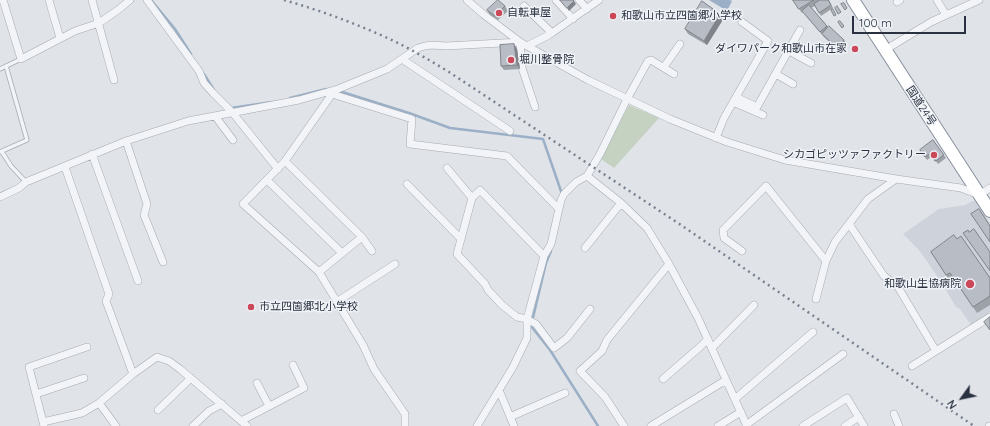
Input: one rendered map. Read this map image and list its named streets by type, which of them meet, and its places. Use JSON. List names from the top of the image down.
{
  "streets": {
    "highway": ["国道24号"]
  },
  "places": [
    "自転車屋",
    "和歌山市立四箇郷小学校",
    "ダイワパーク和歌山市在家",
    "堀川整骨院",
    "シカゴピッツァファクトリー",
    "和歌山生協病院",
    "市立四箇郷北小学校"
  ],
  "scale_bar": "100 m",
  "north": "bottom left"
}
